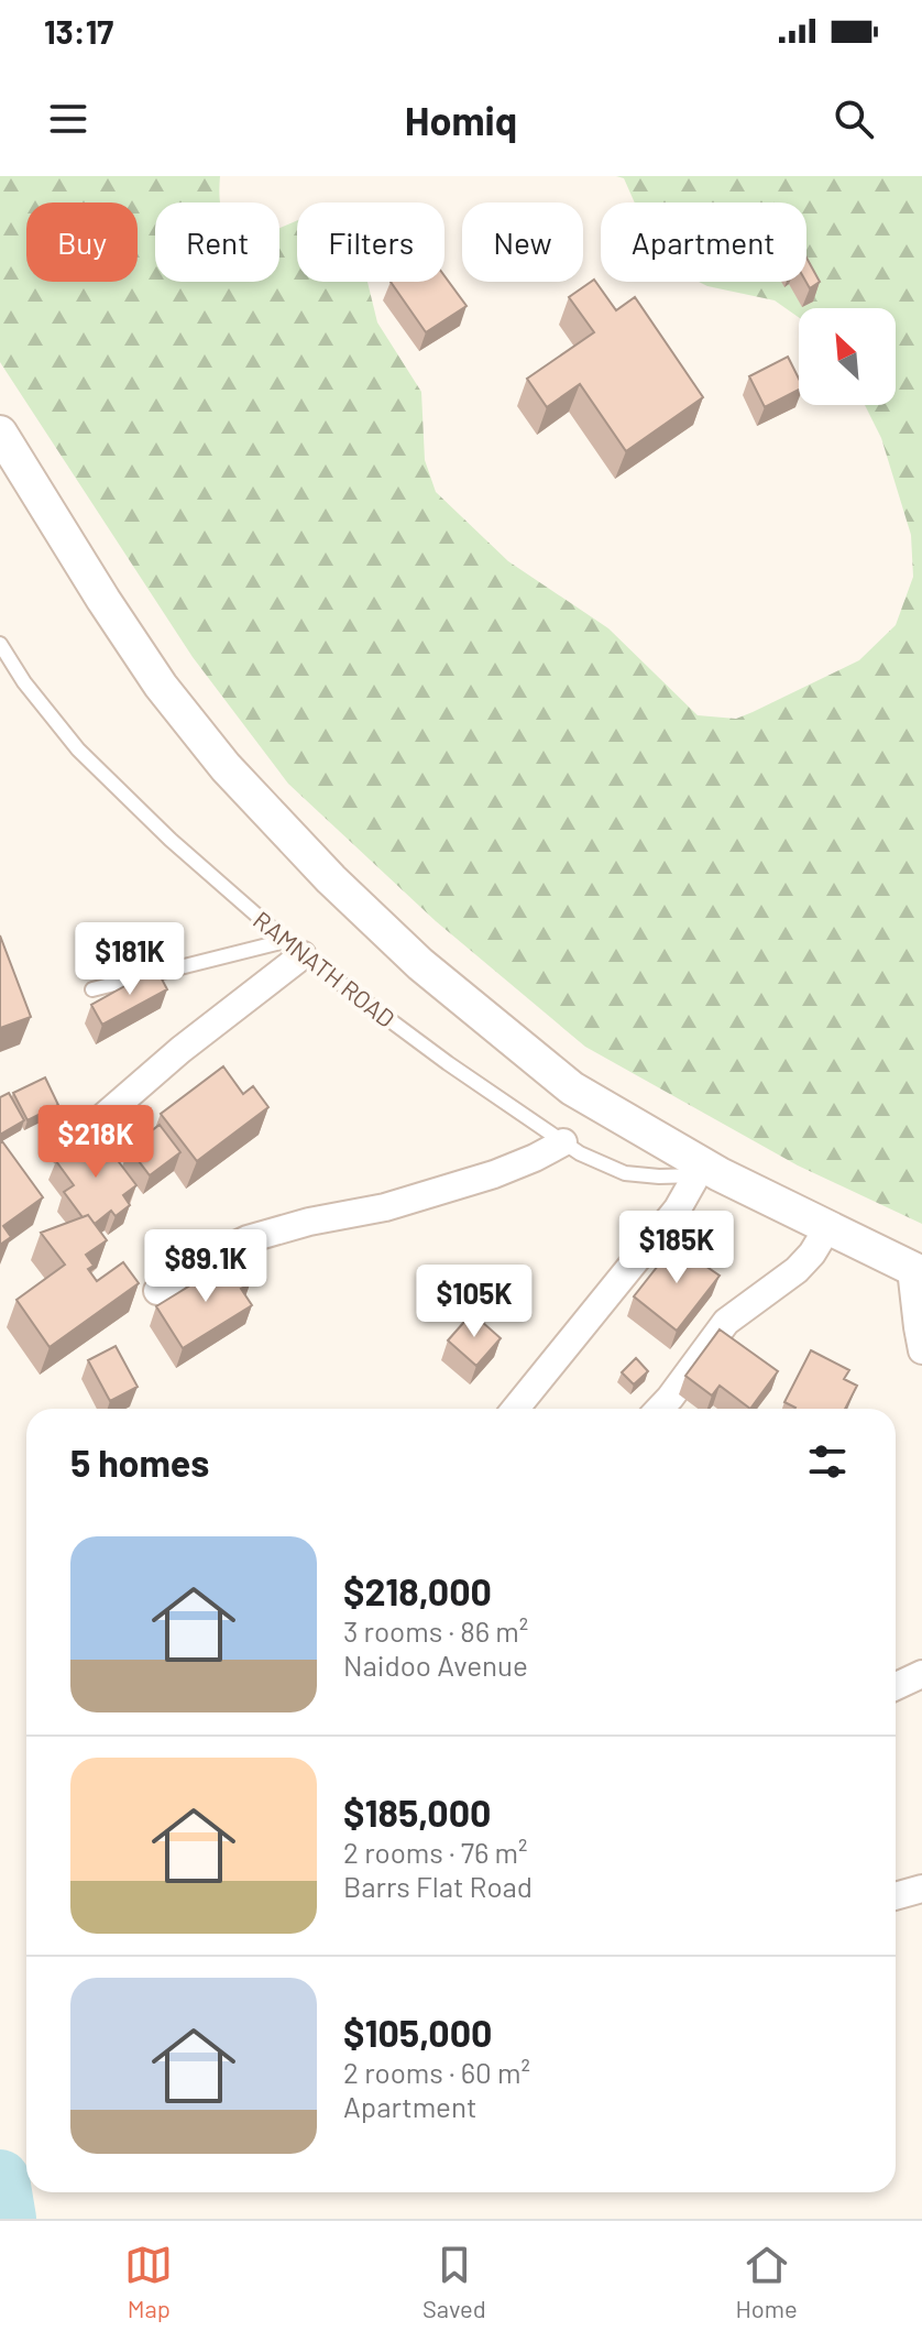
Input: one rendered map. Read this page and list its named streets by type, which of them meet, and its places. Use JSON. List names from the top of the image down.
{
  "streets": {
    "lane": ["RAMNATH ROAD"]
  },
  "north": "top left",
  "page": {
    "status": "13:17",
    "header": "Homiq",
    "chip": [
      "Buy",
      "Rent",
      "Filters",
      "New",
      "Apartment"
    ],
    "price": [
      "$181K",
      "$218K",
      "$185K",
      "$89.1K",
      "$105K"
    ],
    "heading": "5 homes",
    "list": [
      {
        "name": "$218,000",
        "note": "3 rooms · 86 m² · Naidoo Avenue"
      },
      {
        "name": "$185,000",
        "note": "2 rooms · 76 m² · Barrs Flat Road"
      },
      {
        "name": "$105,000",
        "note": "2 rooms · 60 m² · Apartment"
      }
    ],
    "tabs": ["Map", "Saved", "Home"]
  }
}
